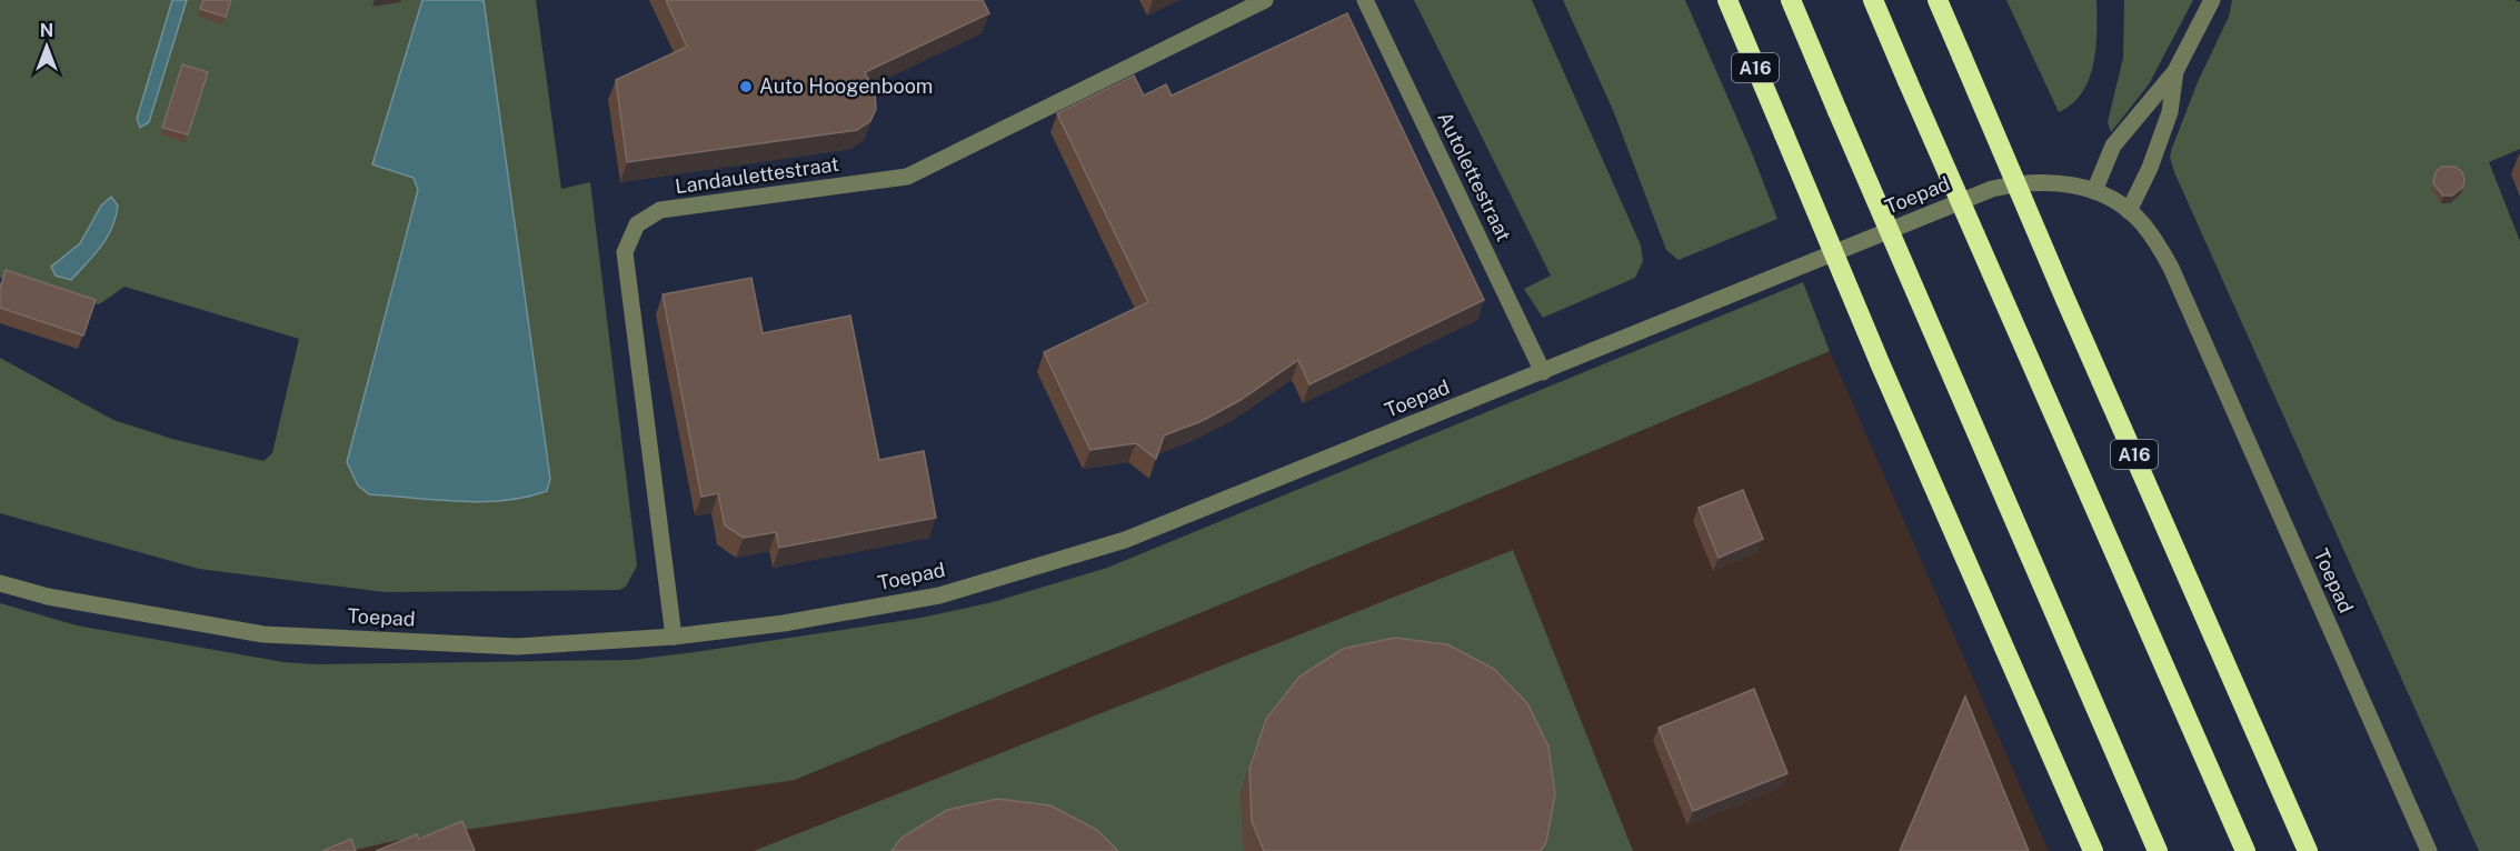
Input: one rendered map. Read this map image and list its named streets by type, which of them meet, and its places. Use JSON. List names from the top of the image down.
{
  "streets": {
    "highway": ["A16"],
    "street": ["Landaulettestraat", "Autolettestraat", "Toepad"]
  },
  "crossings": [
    ["Landaulettestraat", "Toepad"],
    ["Autolettestraat", "Toepad"]
  ],
  "places": ["Auto Hoogenboom"],
  "north": "top"
}
